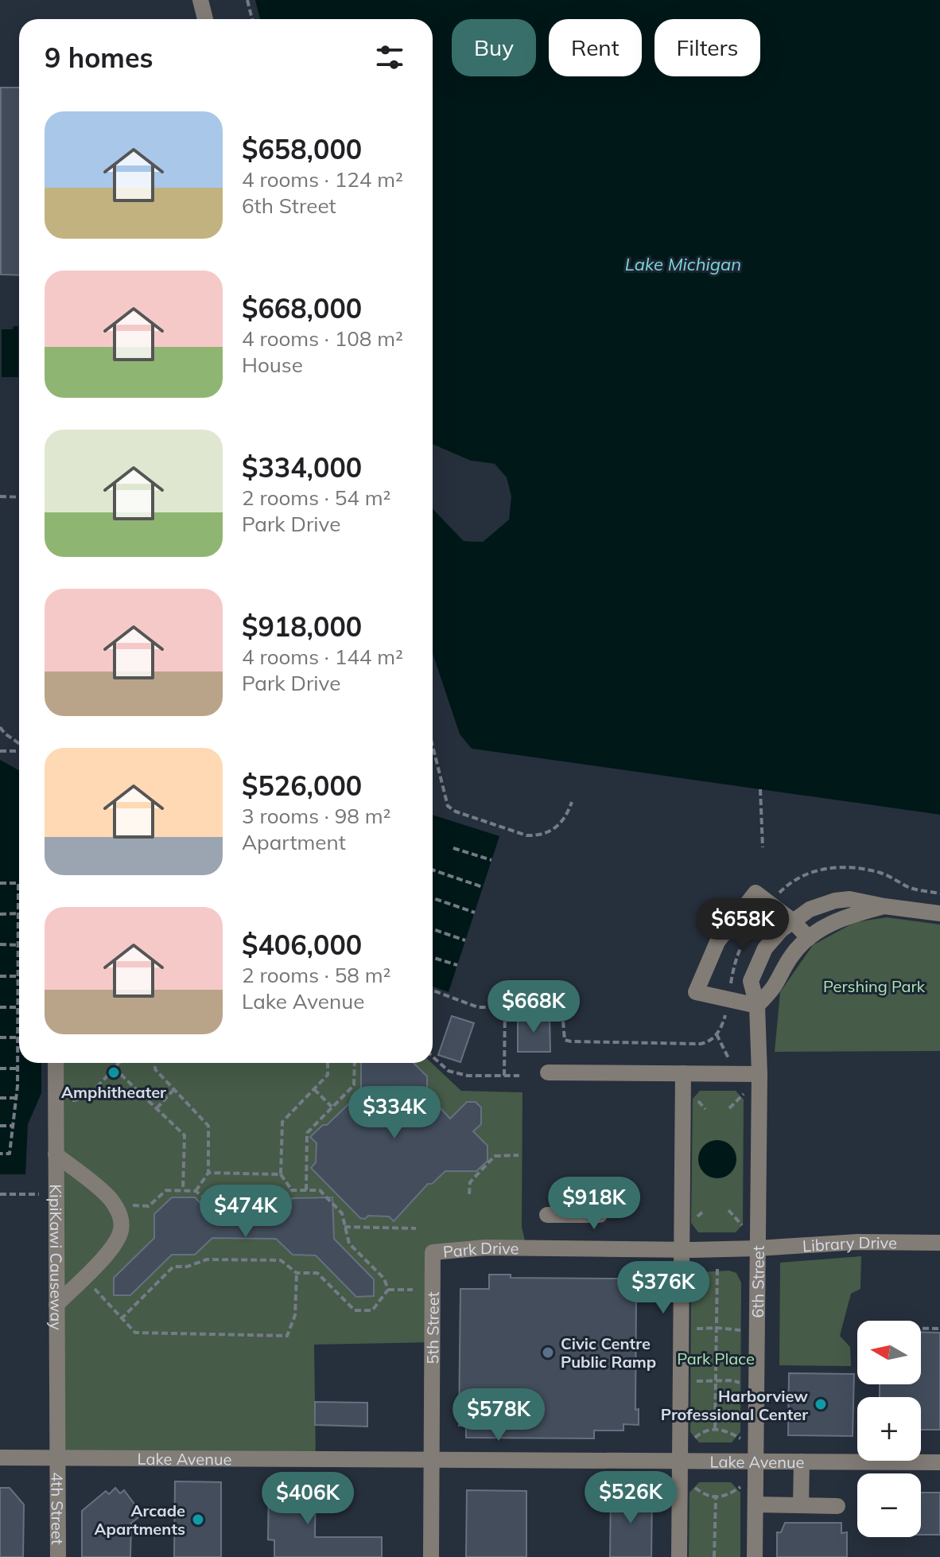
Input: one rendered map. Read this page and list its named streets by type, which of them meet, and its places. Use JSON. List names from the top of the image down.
{
  "streets": {
    "street": [
      "Library Drive",
      "Park Drive",
      "KipiKawi Causeway",
      "6th Street",
      "5th Street",
      "Lake Avenue",
      "4th Street"
    ]
  },
  "crossings": [
    ["Library Drive", "Park Drive"],
    ["Library Drive", "6th Street"],
    ["Park Drive", "6th Street"],
    ["Park Drive", "5th Street"],
    ["KipiKawi Causeway", "Lake Avenue"],
    ["KipiKawi Causeway", "4th Street"],
    ["6th Street", "Lake Avenue"],
    ["5th Street", "Lake Avenue"],
    ["Lake Avenue", "4th Street"]
  ],
  "water": ["Lake Michigan"],
  "parks": ["Pershing Park", "Park Place"],
  "places": [
    "Amphitheater",
    "Civic Centre Public Ramp",
    "Harborview Professional Center",
    "Arcade Apartments"
  ],
  "north": "left",
  "page": {
    "chip": ["Buy", "Rent", "Filters"],
    "heading": "9 homes",
    "list": [
      {
        "name": "$658,000",
        "note": "4 rooms · 124 m² · 6th Street"
      },
      {
        "name": "$668,000",
        "note": "4 rooms · 108 m² · House"
      },
      {
        "name": "$334,000",
        "note": "2 rooms · 54 m² · Park Drive"
      },
      {
        "name": "$918,000",
        "note": "4 rooms · 144 m² · Park Drive"
      },
      {
        "name": "$526,000",
        "note": "3 rooms · 98 m² · Apartment"
      },
      {
        "name": "$406,000",
        "note": "2 rooms · 58 m² · Lake Avenue"
      }
    ],
    "price": [
      "$658K",
      "$668K",
      "$334K",
      "$918K",
      "$474K",
      "$376K",
      "$578K",
      "$526K",
      "$406K"
    ],
    "map_buttons": ["+", "−"]
  }
}
